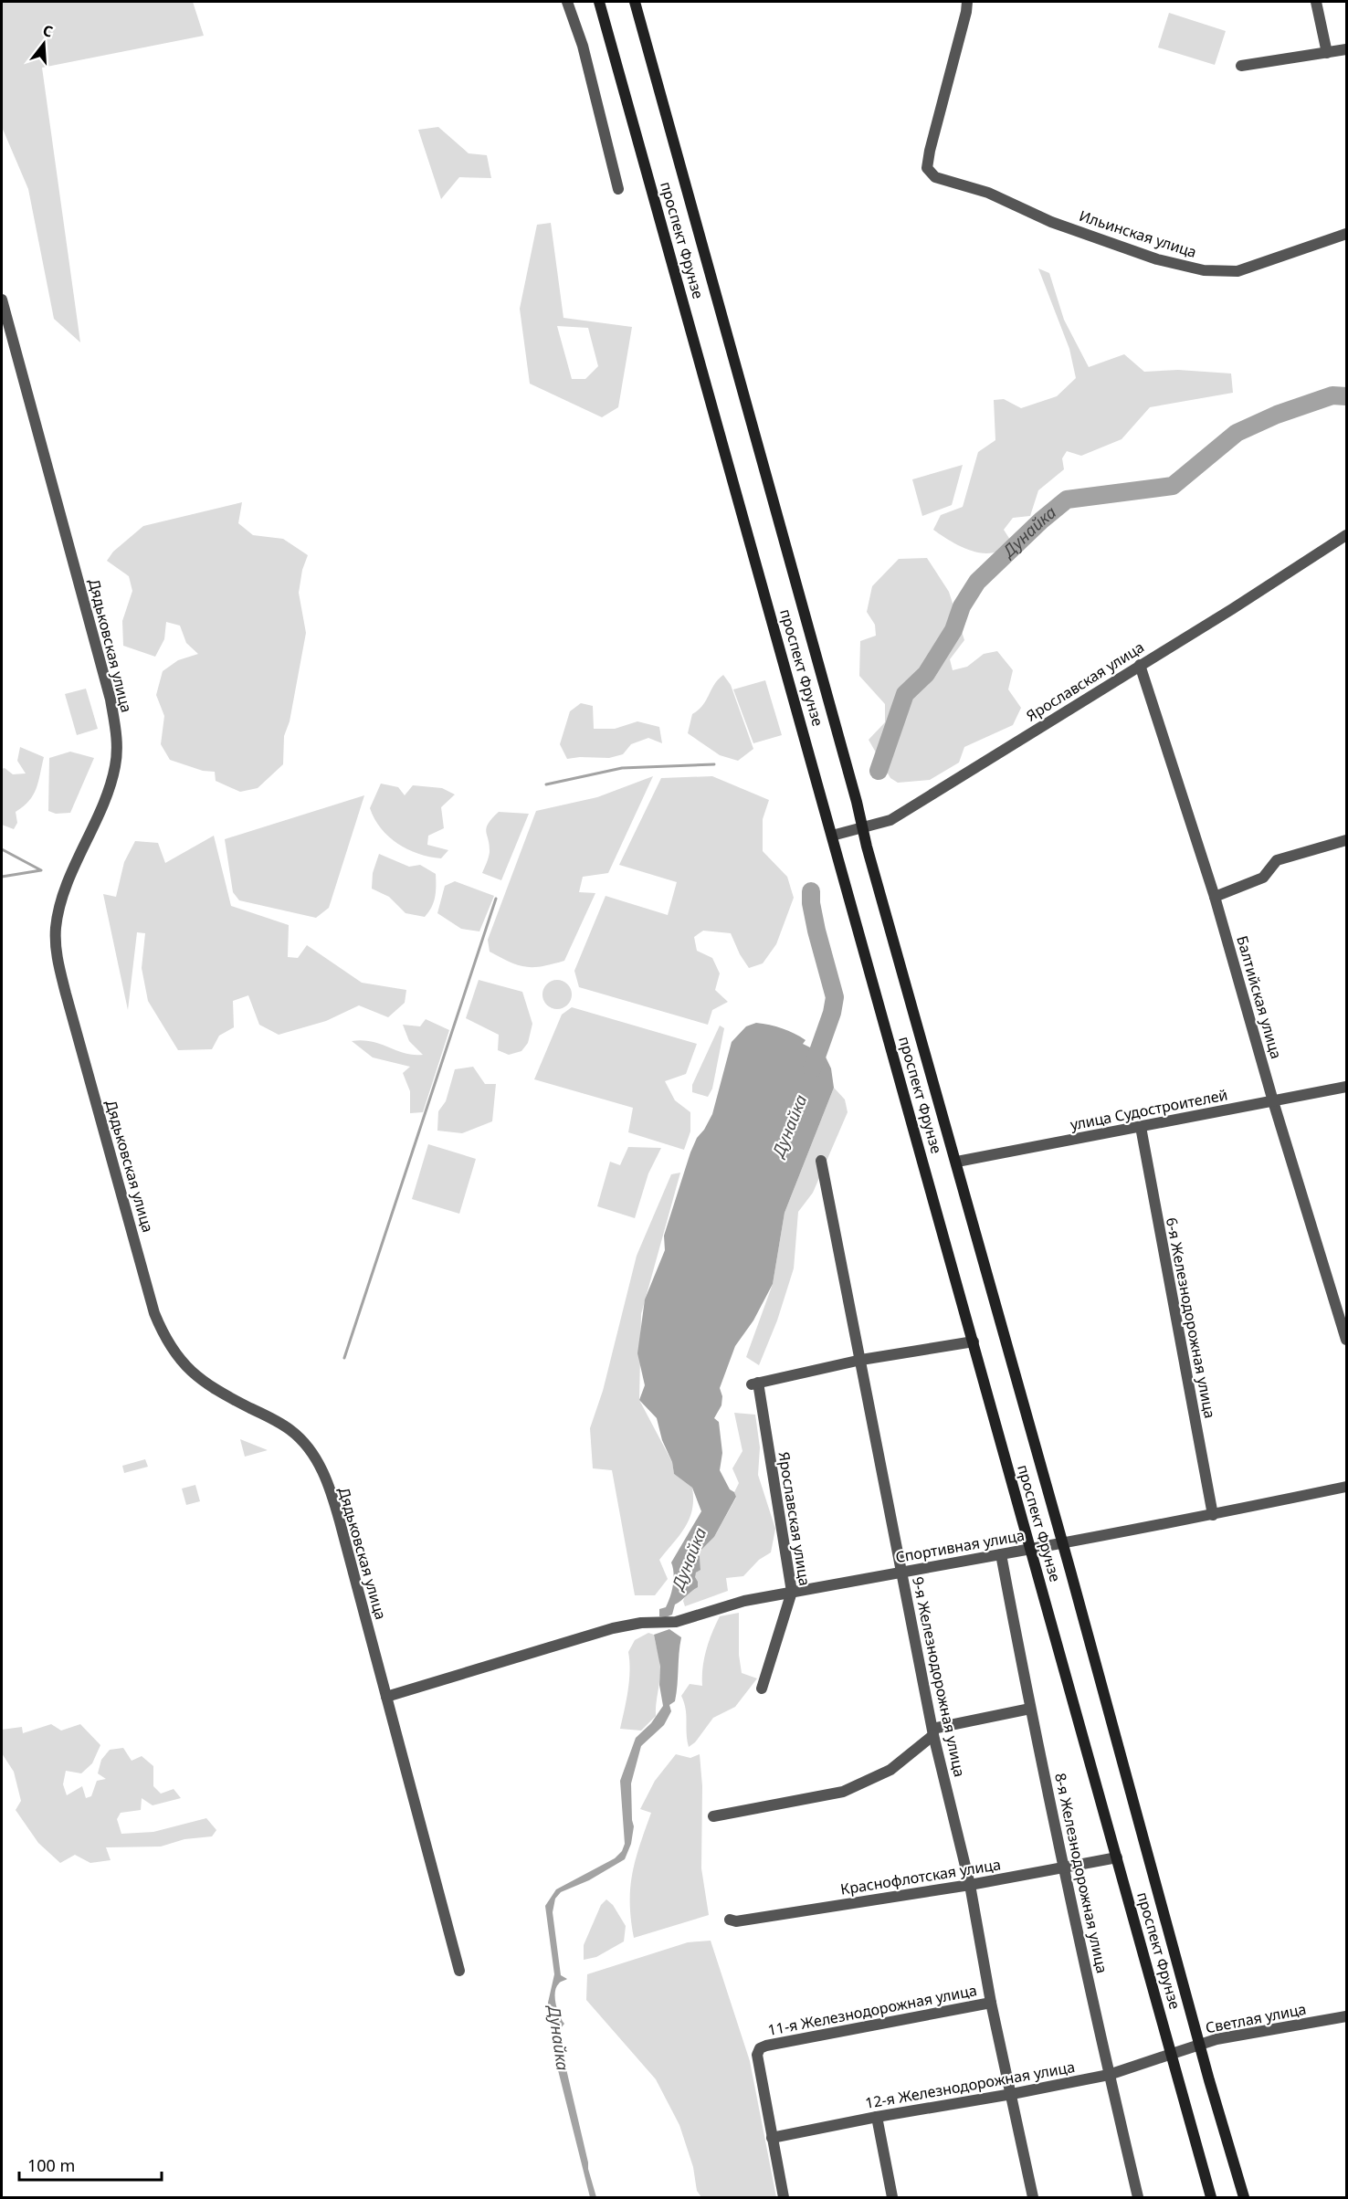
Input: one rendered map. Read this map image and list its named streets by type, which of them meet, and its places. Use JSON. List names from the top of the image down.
{
  "streets": {
    "main road": ["проспект Фрунзе"],
    "street": [
      "Ильинская улица",
      "Дядьковская улица",
      "Ярославская улица",
      "Балтийская улица",
      "улица Судостроителей",
      "6-я Железнодорожная улица",
      "Спортивная улица",
      "9-я Железнодорожная улица",
      "8-я Железнодорожная улица",
      "Краснофлотская улица",
      "11-я Железнодорожная улица",
      "Светлая улица",
      "12-я Железнодорожная улица"
    ]
  },
  "crossings": [
    ["проспект Фрунзе", "Ярославская улица"],
    ["проспект Фрунзе", "улица Судостроителей"],
    ["проспект Фрунзе", "Спортивная улица"],
    ["проспект Фрунзе", "Краснофлотская улица"],
    ["проспект Фрунзе", "Светлая улица"],
    ["проспект Фрунзе", "12-я Железнодорожная улица"],
    ["Дядьковская улица", "Спортивная улица"],
    ["Ярославская улица", "Балтийская улица"],
    ["Ярославская улица", "Спортивная улица"],
    ["Ярославская улица", "9-я Железнодорожная улица"],
    ["Балтийская улица", "улица Судостроителей"],
    ["улица Судостроителей", "6-я Железнодорожная улица"],
    ["6-я Железнодорожная улица", "Спортивная улица"],
    ["Спортивная улица", "9-я Железнодорожная улица"],
    ["Спортивная улица", "8-я Железнодорожная улица"],
    ["9-я Железнодорожная улица", "Краснофлотская улица"],
    ["9-я Железнодорожная улица", "11-я Железнодорожная улица"],
    ["9-я Железнодорожная улица", "12-я Железнодорожная улица"],
    ["8-я Железнодорожная улица", "Краснофлотская улица"],
    ["8-я Железнодорожная улица", "12-я Железнодорожная улица"],
    ["11-я Железнодорожная улица", "12-я Железнодорожная улица"],
    ["Светлая улица", "12-я Железнодорожная улица"]
  ],
  "water": ["Дунайка"],
  "scale_bar": "100 m",
  "north": "top"
}
